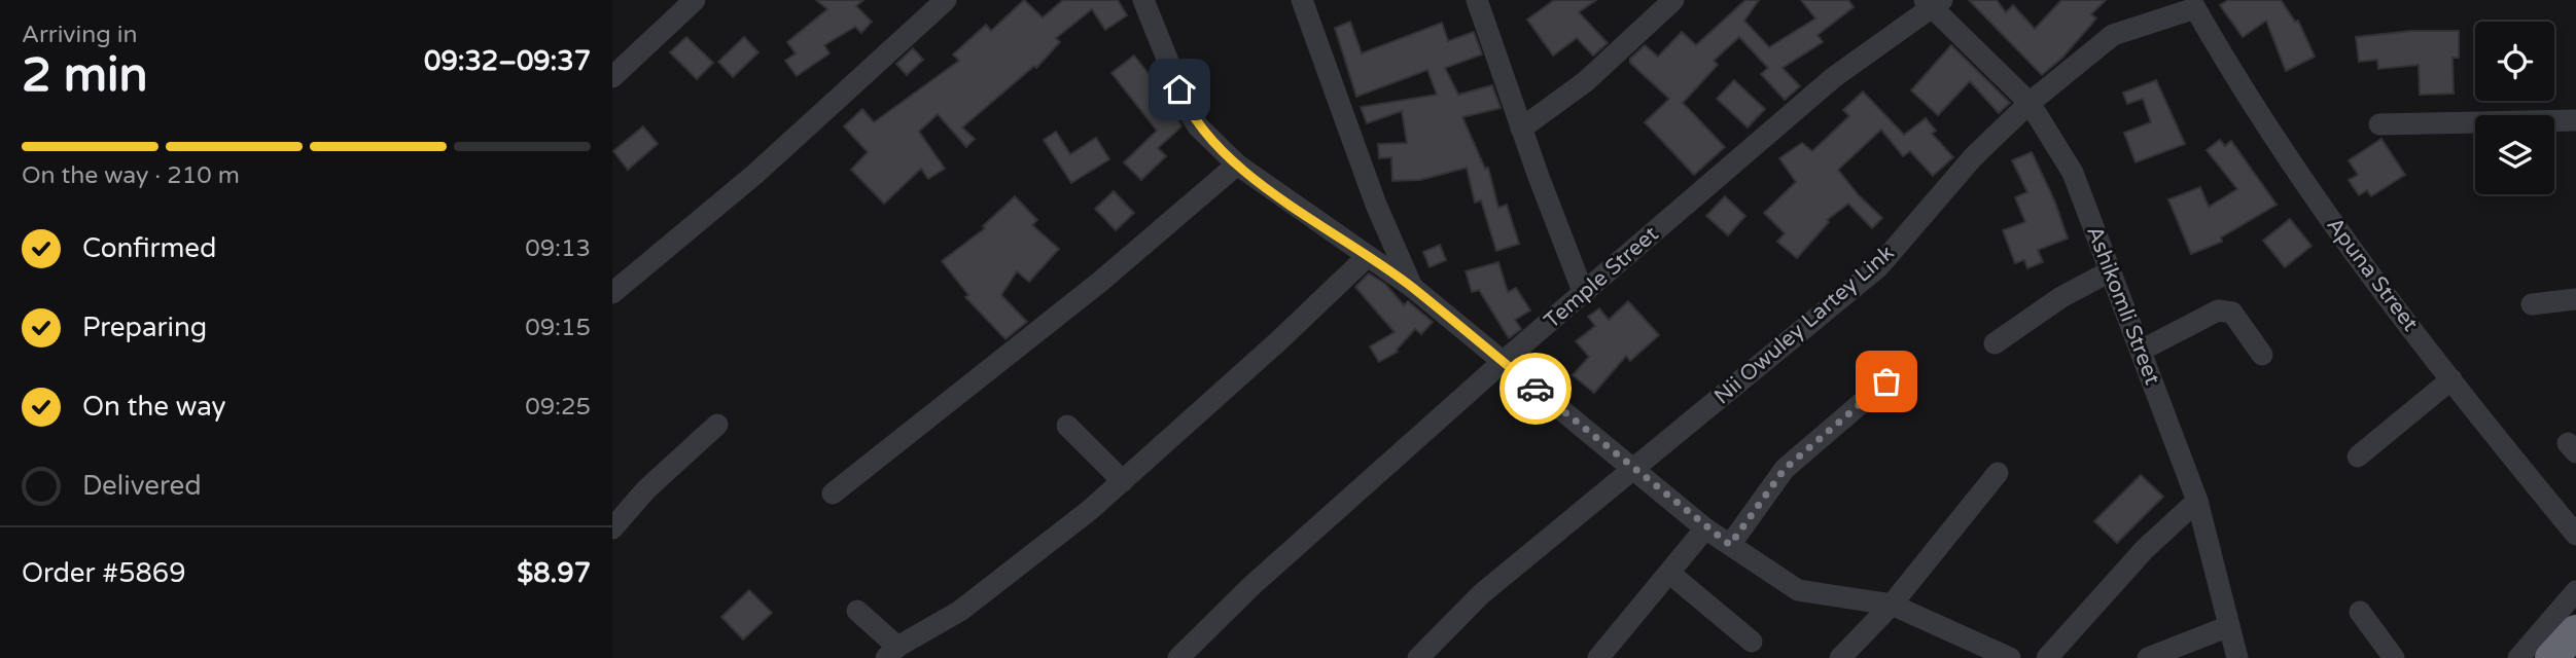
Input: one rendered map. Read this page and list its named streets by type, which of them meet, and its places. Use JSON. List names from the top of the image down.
{
  "streets": {
    "street": [
      "Apuna Street",
      "Temple Street",
      "Ashikomli Street",
      "Nii Owuley Lartey Link"
    ]
  },
  "crossings": [
    ["Apuna Street", "Nii Owuley Lartey Link"],
    ["Temple Street", "Ashikomli Street"],
    ["Ashikomli Street", "Nii Owuley Lartey Link"]
  ],
  "page": {
    "heading": ["2 min", "Arriving in", "09:32–09:37"],
    "panel": ["Order #5869", "$8.97"],
    "bar": "On the way · 210 m",
    "list": [
      ["Confirmed", "09:13"],
      ["Preparing", "09:15"],
      ["On the way", "09:25"],
      "Delivered"
    ]
  }
}
